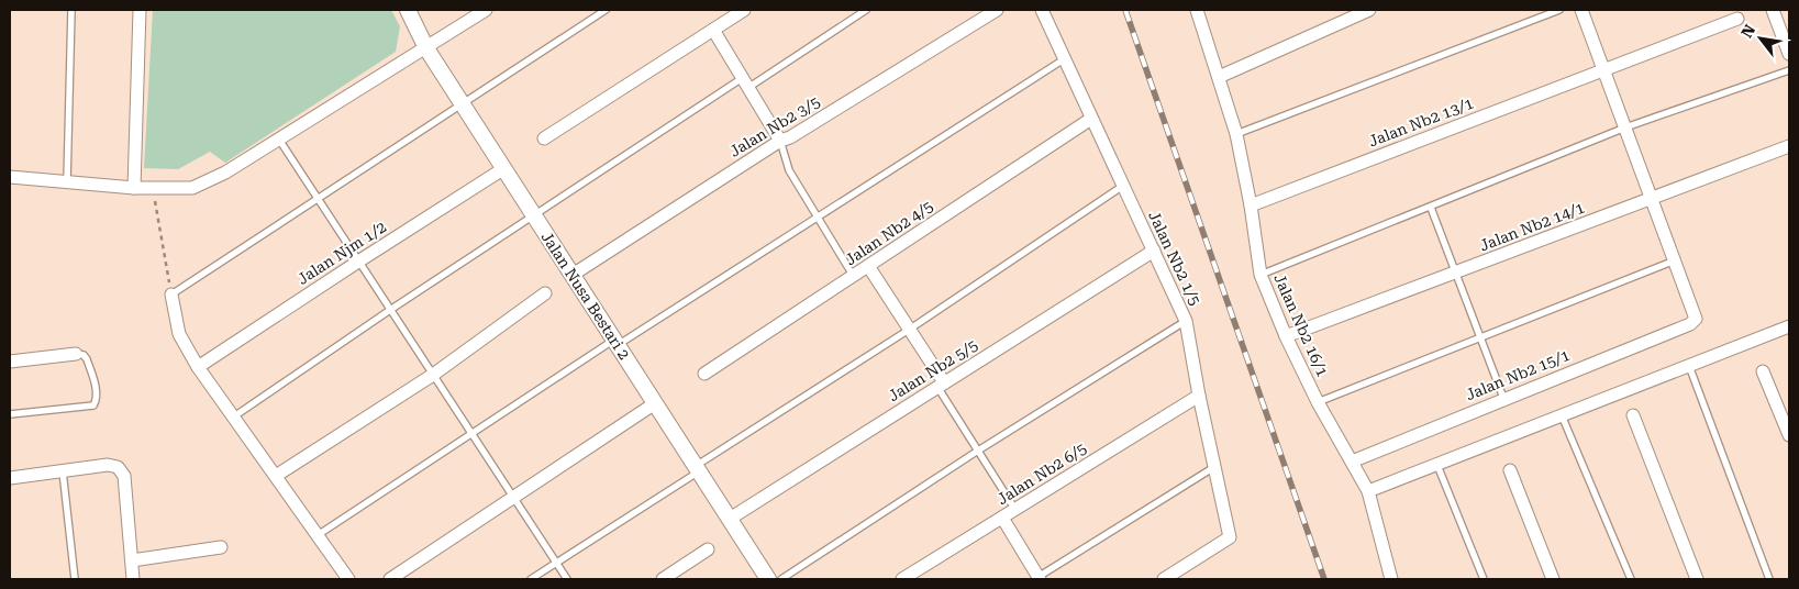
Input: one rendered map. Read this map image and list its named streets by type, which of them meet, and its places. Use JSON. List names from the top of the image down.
{
  "streets": {
    "street": [
      "Jalan Nb2 13/1",
      "Jalan Nb2 3/5",
      "Jalan Nb2 14/1",
      "Jalan Nb2 4/5",
      "Jalan Njm 1/2",
      "Jalan Nb2 1/5",
      "Jalan Nusa Bestari 2",
      "Jalan Nb2 16/1",
      "Jalan Nb2 5/5",
      "Jalan Nb2 15/1",
      "Jalan Nb2 6/5"
    ]
  },
  "crossings": [
    ["Jalan Nb2 13/1", "Jalan Nb2 16/1"],
    ["Jalan Nb2 3/5", "Jalan Nusa Bestari 2"],
    ["Jalan Nb2 14/1", "Jalan Nb2 16/1"],
    ["Jalan Nb2 4/5", "Jalan Nb2 1/5"],
    ["Jalan Njm 1/2", "Jalan Nusa Bestari 2"],
    ["Jalan Nb2 1/5", "Jalan Nb2 5/5"],
    ["Jalan Nb2 1/5", "Jalan Nb2 6/5"],
    ["Jalan Nusa Bestari 2", "Jalan Nb2 5/5"],
    ["Jalan Nb2 16/1", "Jalan Nb2 15/1"]
  ],
  "north": "top left"
}
